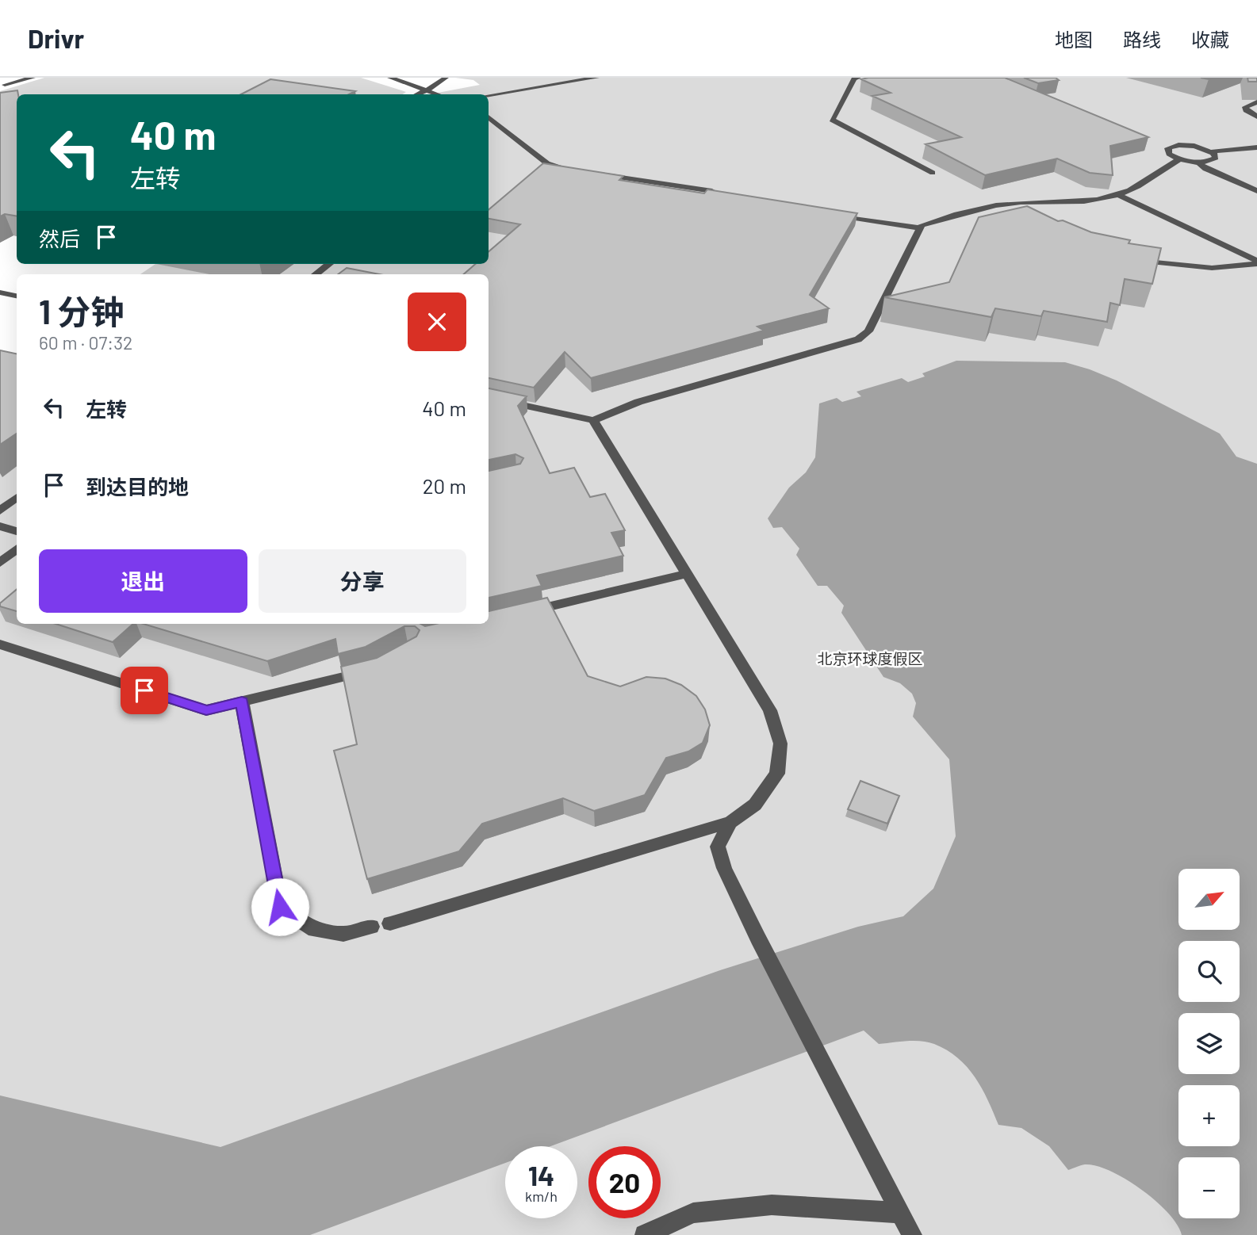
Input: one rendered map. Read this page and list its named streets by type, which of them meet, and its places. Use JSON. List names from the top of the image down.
{
  "parks": ["北京环球度假区"],
  "north": "top right",
  "page": {
    "header": "Drivr",
    "nav": ["地图", "路线", "收藏"],
    "turn": ["40 m", "左转"],
    "then": "然后",
    "heading": ["1 分钟", "60 m · 07:32"],
    "list": [
      {
        "name": "左转",
        "value": "40 m"
      },
      {
        "name": "到达目的地",
        "value": "20 m"
      }
    ],
    "buttons": ["退出", "分享"],
    "map_buttons": ["+", "−"],
    "speed": "14 km/h",
    "limit": "20"
  }
}
